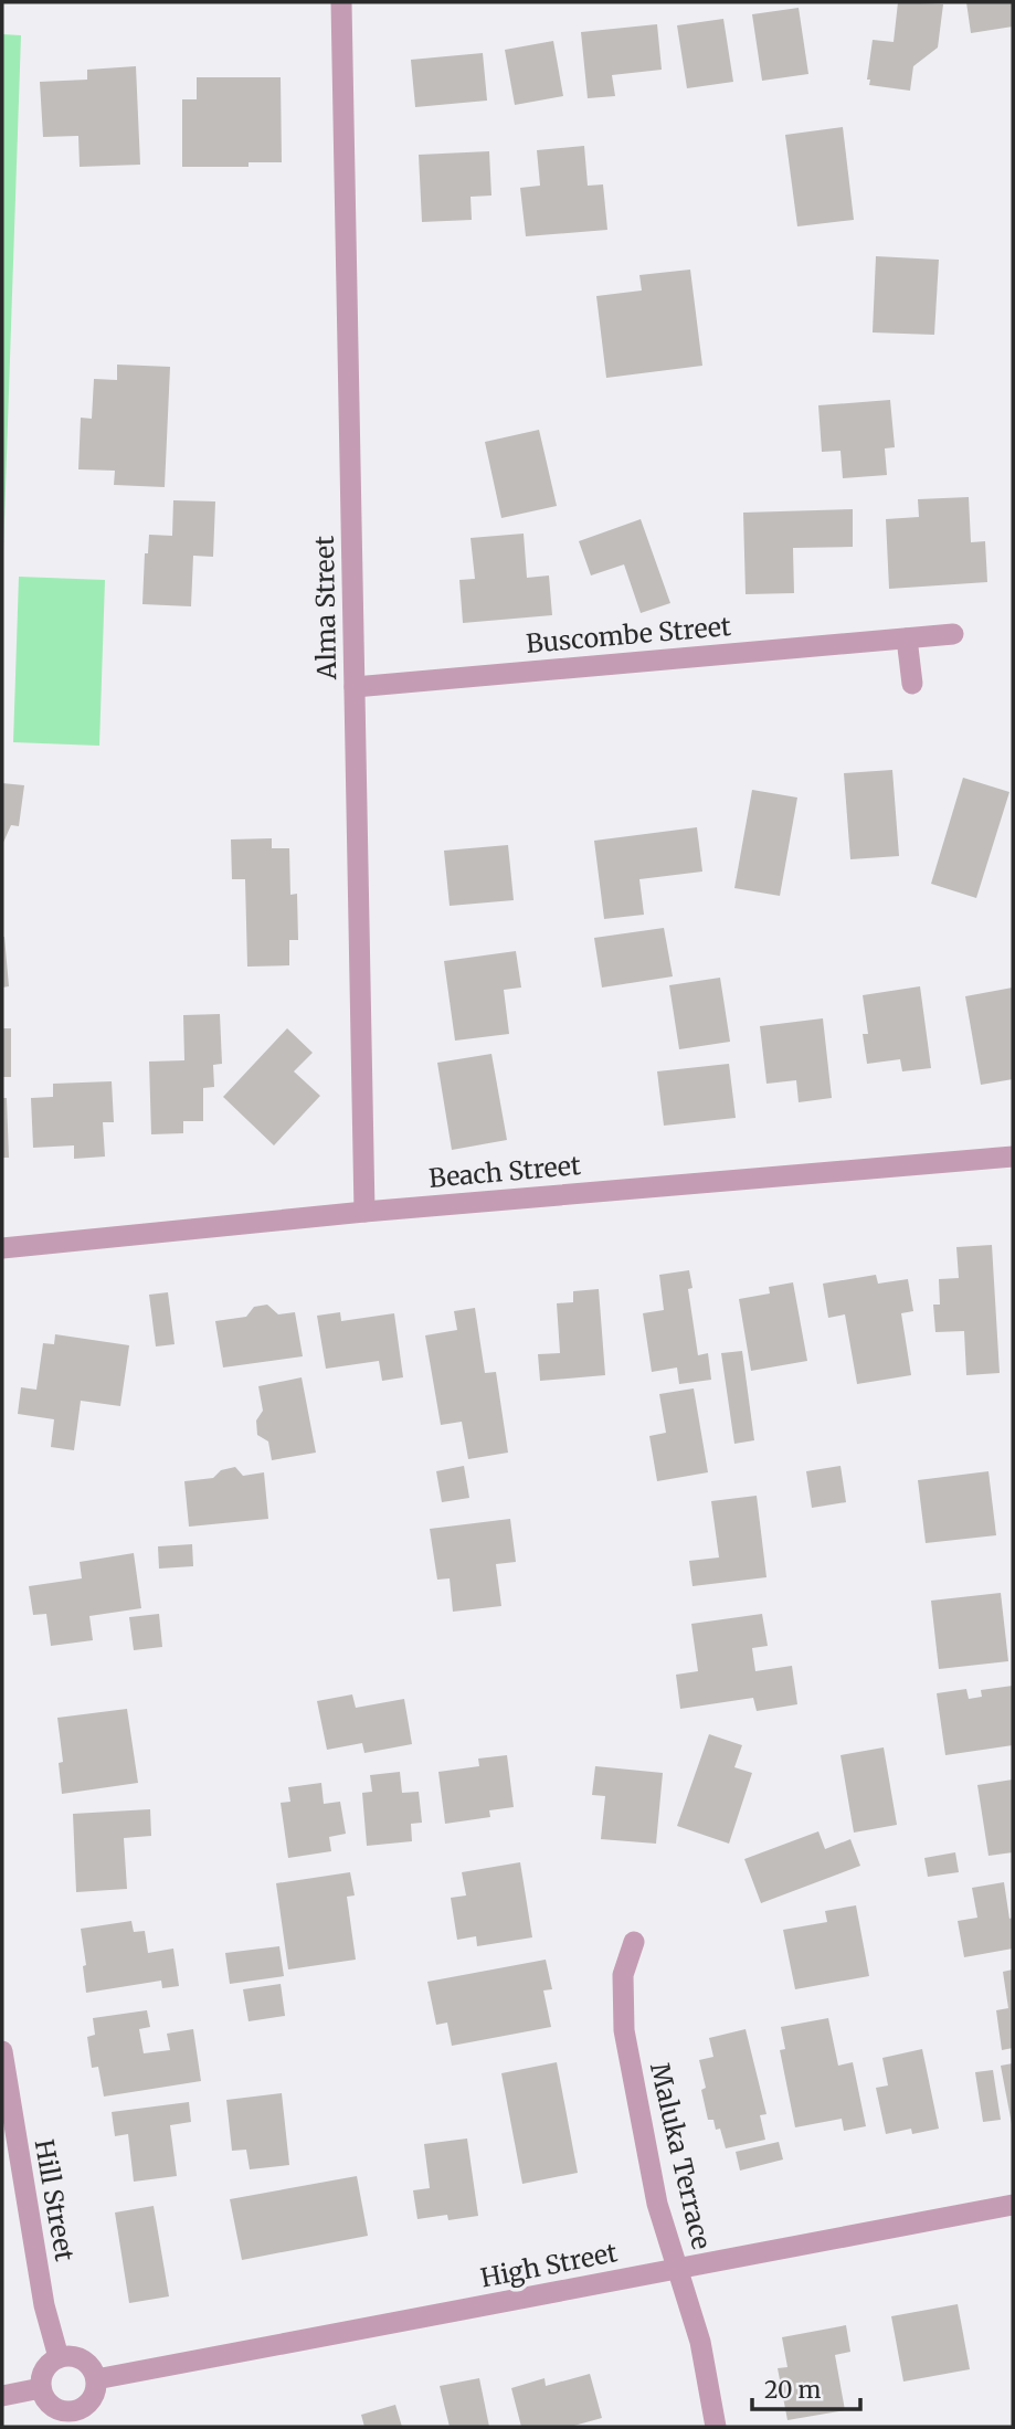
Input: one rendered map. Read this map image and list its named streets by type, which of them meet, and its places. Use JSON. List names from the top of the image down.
{
  "streets": {
    "street": [
      "Alma Street",
      "Buscombe Street",
      "Beach Street",
      "Maluka Terrace",
      "Hill Street",
      "High Street"
    ]
  },
  "crossings": [
    ["Alma Street", "Buscombe Street"],
    ["Alma Street", "Beach Street"],
    ["Maluka Terrace", "High Street"],
    ["Hill Street", "High Street"]
  ],
  "scale_bar": "20 m"
}
